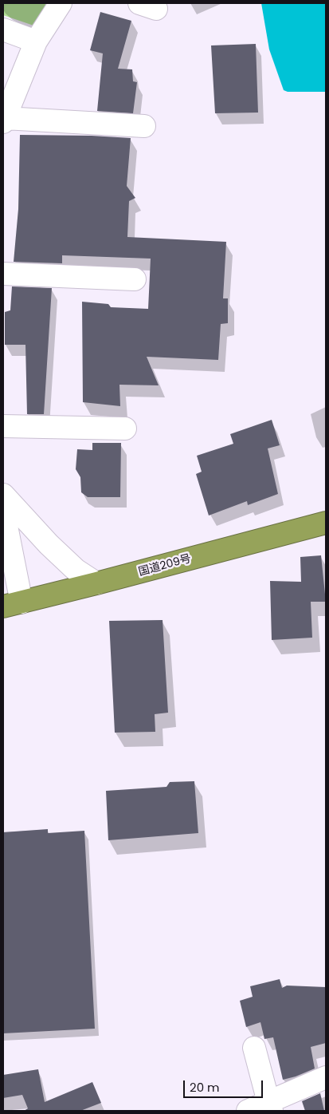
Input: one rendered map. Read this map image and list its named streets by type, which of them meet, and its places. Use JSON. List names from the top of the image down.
{
  "streets": {
    "highway": ["国道209号"]
  },
  "scale_bar": "20 m"
}
